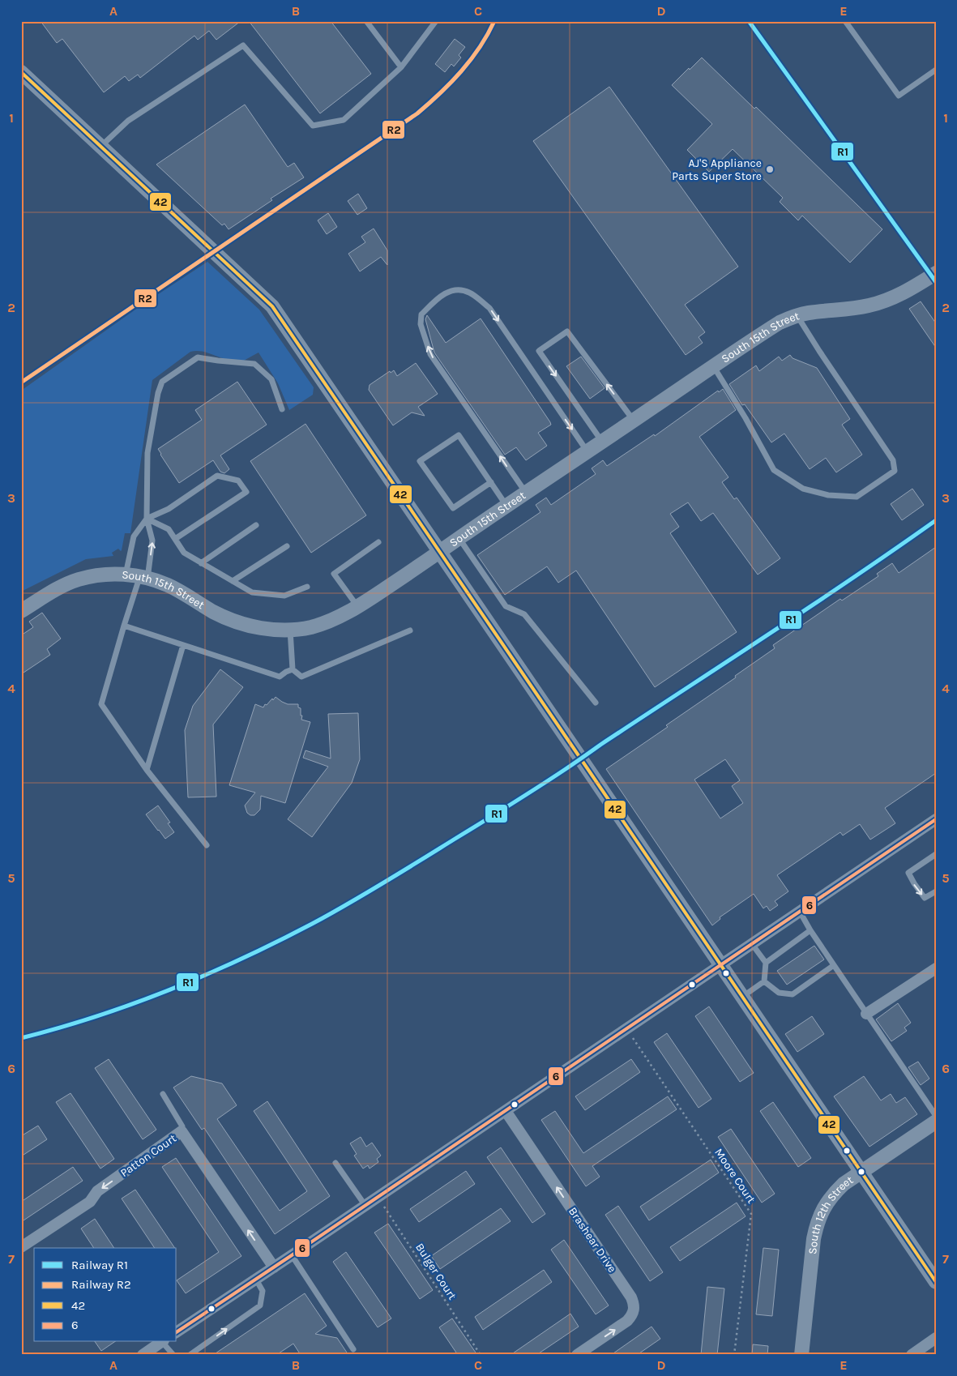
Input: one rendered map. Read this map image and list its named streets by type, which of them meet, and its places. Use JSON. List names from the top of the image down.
{
  "streets": {
    "street": [
      "South 15th Street",
      "Patton Court",
      "South 12th Street",
      "Brashear Drive"
    ],
    "path": ["Moore Court", "Bulger Court"]
  },
  "one_way": ["Brashear Drive"],
  "places": ["AJ'S Appliance Parts Super Store"],
  "lines": [
    "rail line R1",
    "rail line R2",
    "transit line 42",
    "transit line 6"
  ],
  "legend": [
    "Railway R1",
    "Railway R2",
    "42",
    "6"
  ],
  "grid": {
    "columns": [
      "A",
      "B",
      "C",
      "D",
      "E"
    ],
    "rows": [
      "1",
      "2",
      "3",
      "4",
      "5",
      "6",
      "7"
    ]
  }
}
